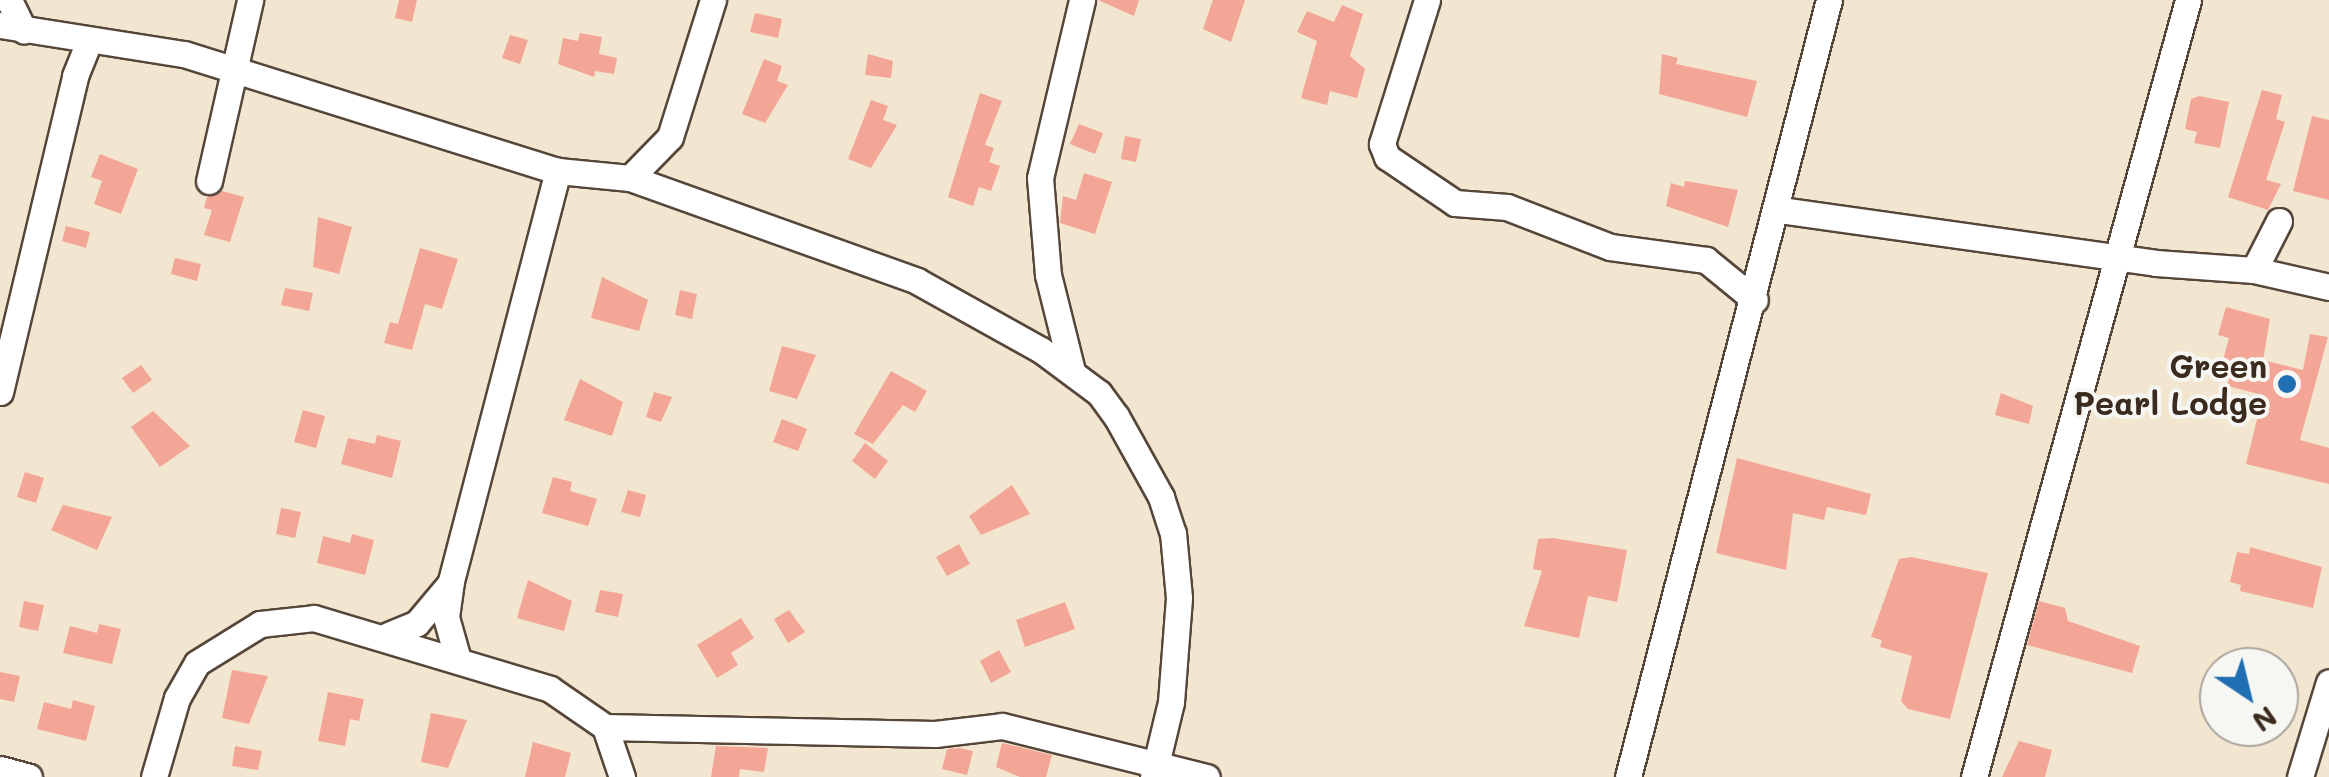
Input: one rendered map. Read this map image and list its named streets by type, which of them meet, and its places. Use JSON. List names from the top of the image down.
{
  "places": ["Green Pearl Lodge"],
  "north": "bottom right"
}
